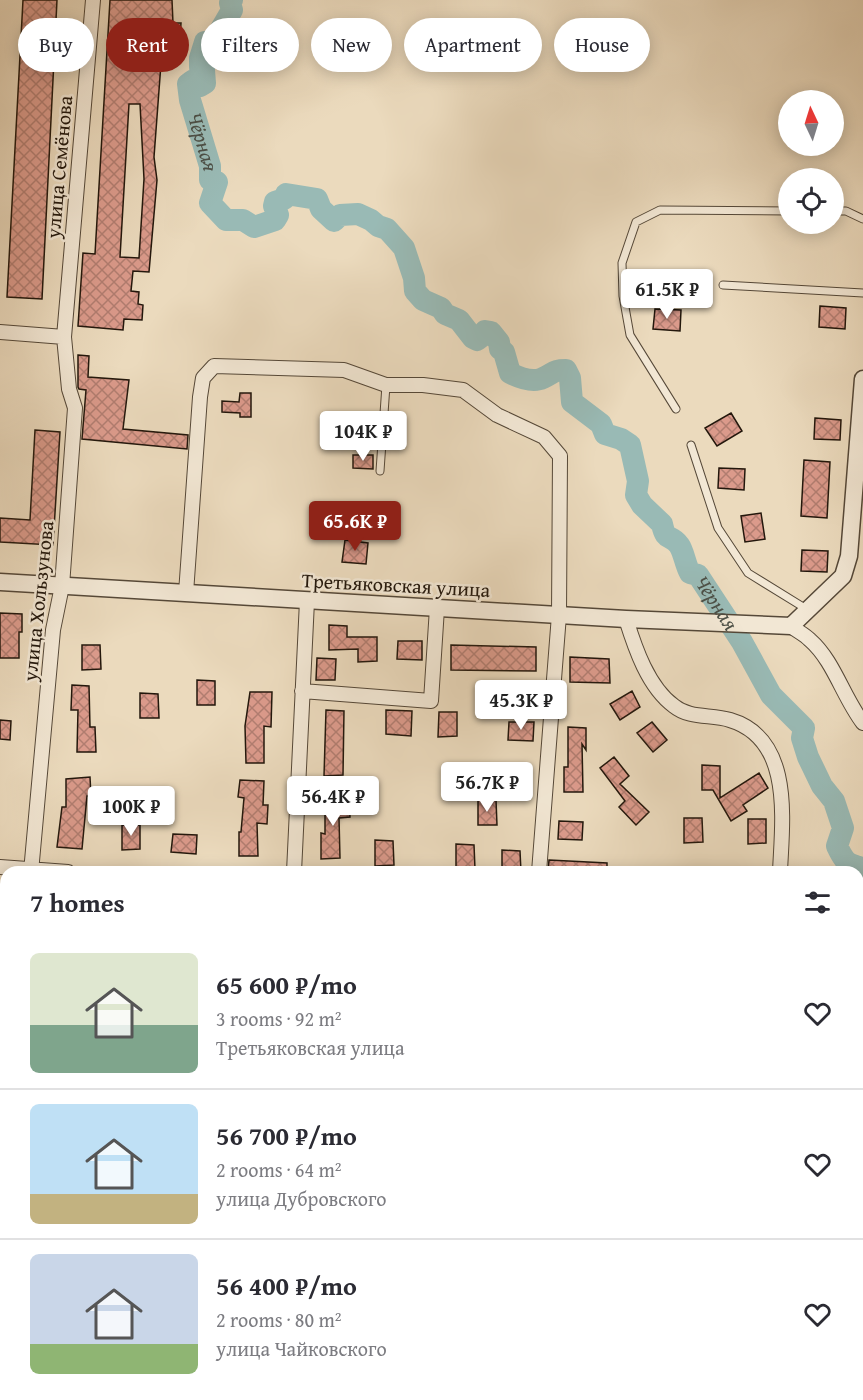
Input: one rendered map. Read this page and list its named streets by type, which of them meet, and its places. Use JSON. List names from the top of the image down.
{
  "streets": {
    "street": ["улица Семёнова", "Третьяковская улица", "улица Хользунова"]
  },
  "crossings": [
    ["улица Семёнова", "улица Хользунова"],
    ["Третьяковская улица", "улица Хользунова"]
  ],
  "water": ["Чёрная"],
  "north": "top",
  "page": {
    "chip": [
      "Buy",
      "Rent",
      "Filters",
      "New",
      "Apartment",
      "House"
    ],
    "price": [
      "61.5K ₽",
      "104K ₽",
      "65.6K ₽",
      "45.3K ₽",
      "56.7K ₽",
      "56.4K ₽",
      "100K ₽"
    ],
    "heading": "7 homes",
    "list": [
      {
        "name": "65 600 ₽/mo",
        "note": "3 rooms · 92 m² · Третьяковская улица"
      },
      {
        "name": "56 700 ₽/mo",
        "note": "2 rooms · 64 m² · улица Дубровского"
      },
      {
        "name": "56 400 ₽/mo",
        "note": "2 rooms · 80 m² · улица Чайковского"
      }
    ]
  }
}
